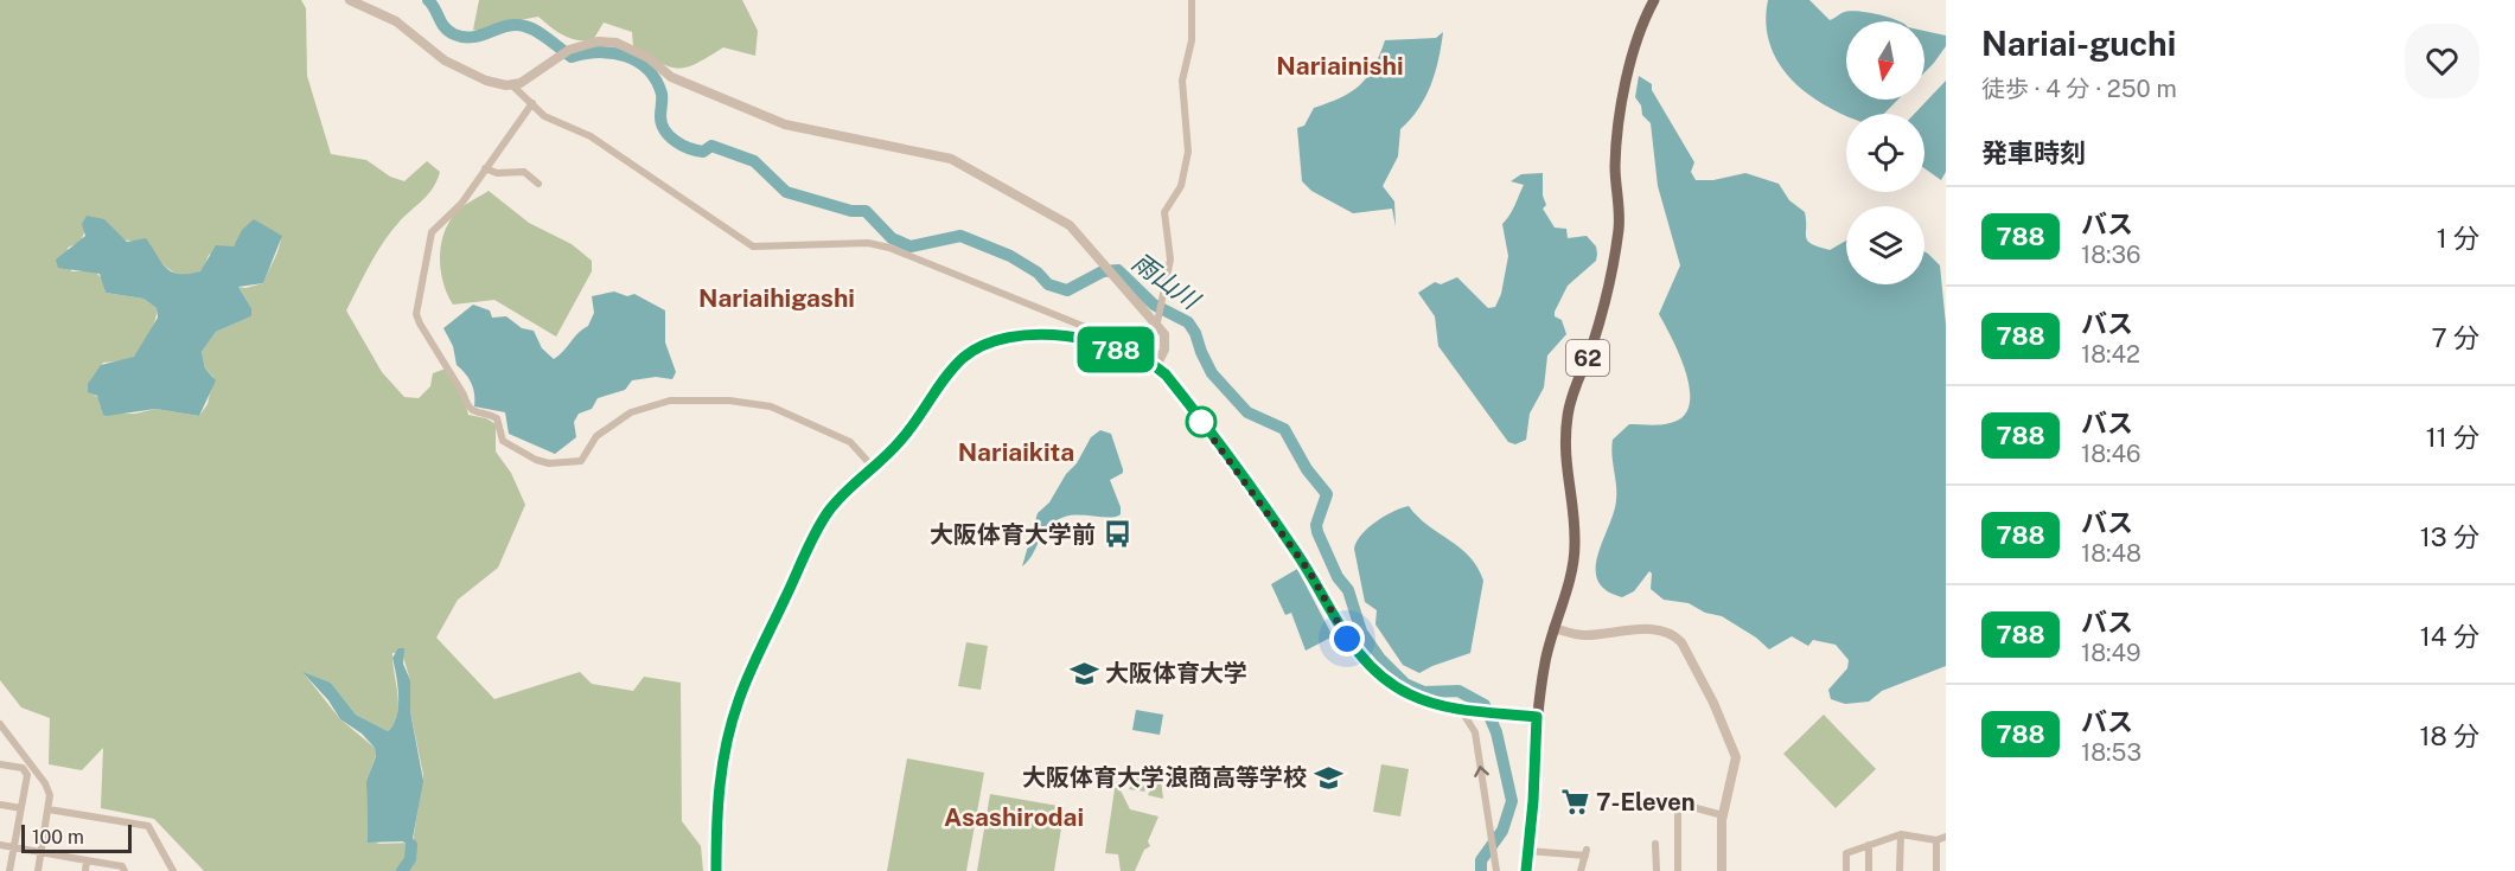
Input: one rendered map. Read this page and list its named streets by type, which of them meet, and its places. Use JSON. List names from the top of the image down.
{
  "streets": {
    "main road": ["62"]
  },
  "districts": [
    "Nariainishi",
    "Nariaihigashi",
    "Nariaikita",
    "Asashirodai"
  ],
  "water": ["雨山川"],
  "places": {
    "bus stop": ["大阪体育大学前"],
    "school or university": ["大阪体育大学", "大阪体育大学浪商高等学校"],
    "supermarket": ["7-Eleven"]
  },
  "lines": ["bus line 788"],
  "scale_bar": "100 m",
  "north": "bottom",
  "page": {
    "on_map": "788",
    "heading": [
      ["Nariai-guchi", "徒歩 · 4 分 · 250 m"],
      "発車時刻"
    ],
    "list": [
      {
        "mark": "788",
        "name": "バス",
        "note": "18:36",
        "value": "1 分"
      },
      {
        "mark": "788",
        "name": "バス",
        "note": "18:42",
        "value": "7 分"
      },
      {
        "mark": "788",
        "name": "バス",
        "note": "18:46",
        "value": "11 分"
      },
      {
        "mark": "788",
        "name": "バス",
        "note": "18:48",
        "value": "13 分"
      },
      {
        "mark": "788",
        "name": "バス",
        "note": "18:49",
        "value": "14 分"
      },
      {
        "mark": "788",
        "name": "バス",
        "note": "18:53",
        "value": "18 分"
      }
    ],
    "scale": "100 m"
  }
}
